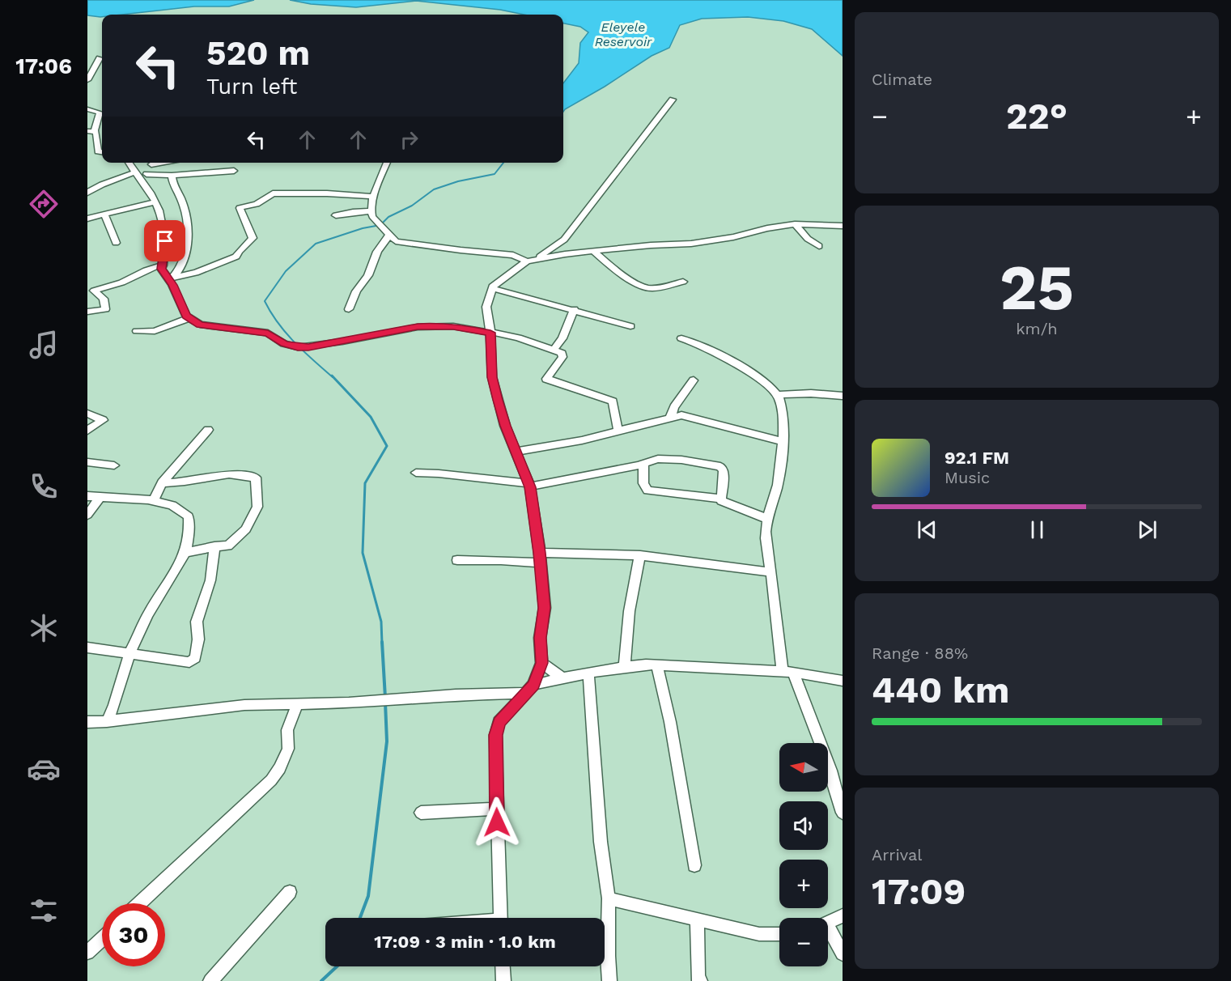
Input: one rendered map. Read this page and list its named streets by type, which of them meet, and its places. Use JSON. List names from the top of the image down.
{
  "water": ["Eleyele Reservoir"],
  "north": "left",
  "page": {
    "tabs": "17:06",
    "tile": [
      "Climate",
      ["25", "km/h"],
      ["Range · 88%", "440 km"],
      ["Arrival", "17:09"]
    ],
    "turn": ["520 m", "Turn left"],
    "heat": ["−", "22°", "+"],
    "song": ["92.1 FM", "Music"],
    "map_buttons": ["+", "−"],
    "limit": "30",
    "trip": "17:09 · 3 min · 1.0 km"
  }
}
